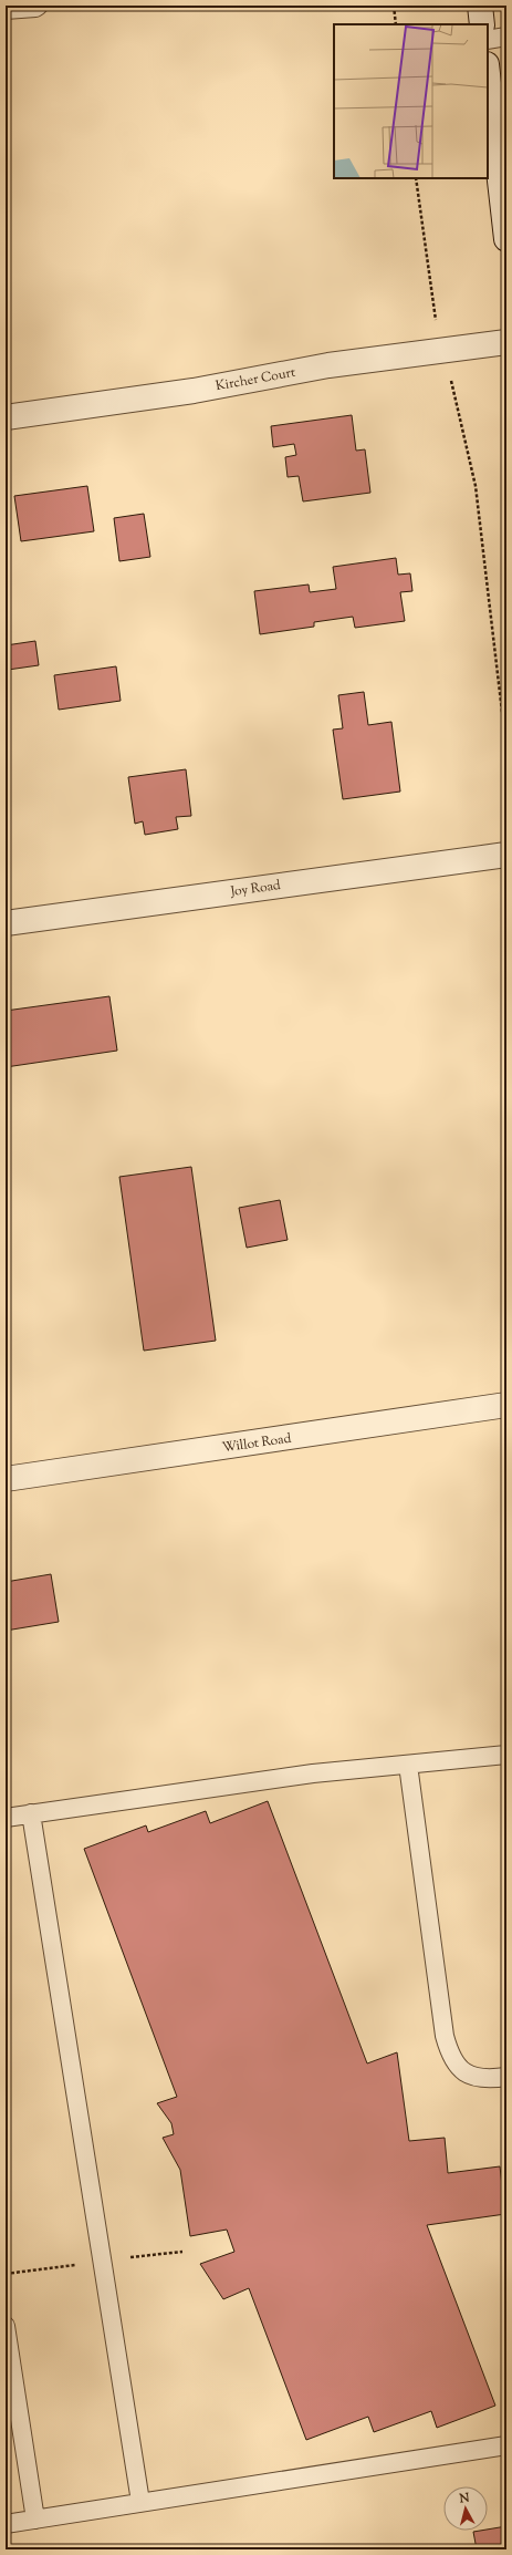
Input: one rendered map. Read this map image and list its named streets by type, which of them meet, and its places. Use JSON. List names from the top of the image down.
{
  "streets": {
    "street": ["Kircher Court", "Joy Road", "Willot Road"]
  },
  "north": "top"
}
